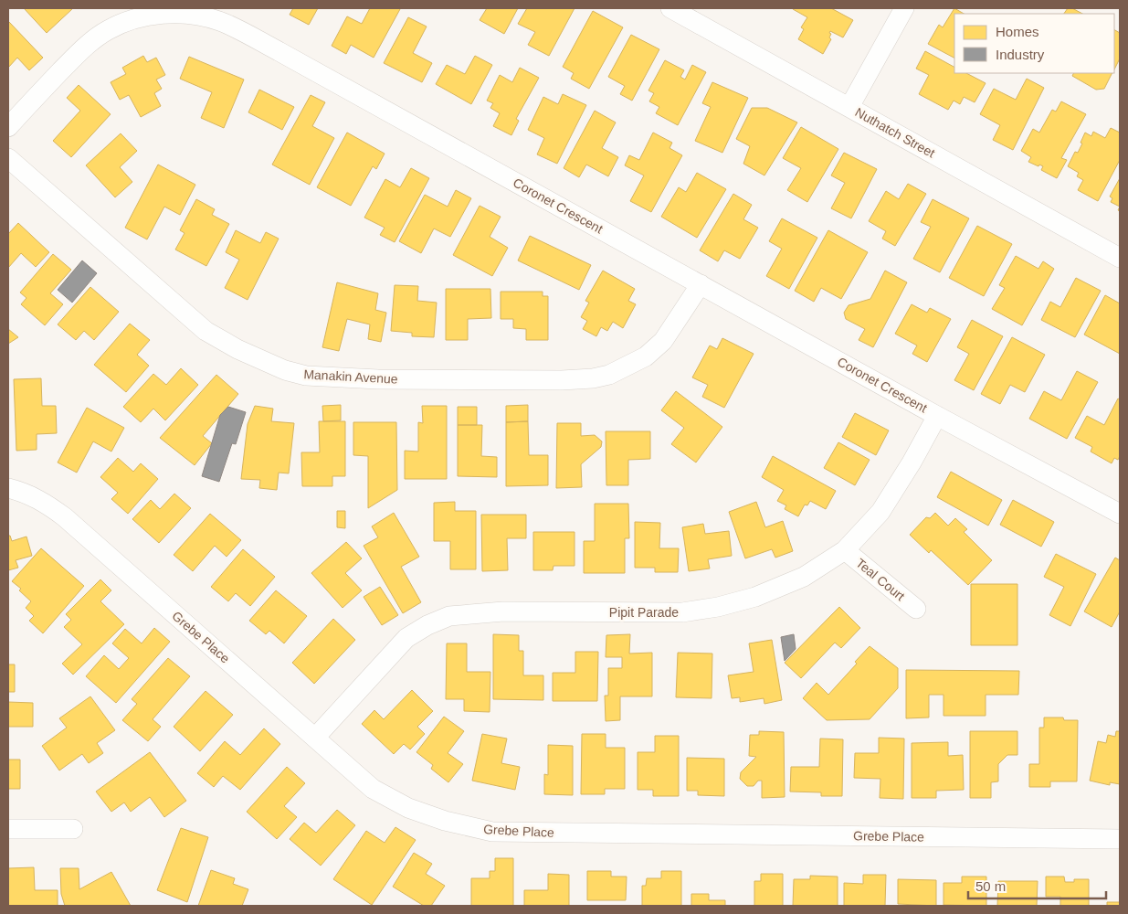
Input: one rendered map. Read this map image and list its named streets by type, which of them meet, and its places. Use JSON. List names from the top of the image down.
{
  "streets": {
    "street": [
      "Nuthatch Street",
      "Coronet Crescent",
      "Manakin Avenue",
      "Teal Court",
      "Pipit Parade",
      "Grebe Place"
    ]
  },
  "crossings": [
    ["Coronet Crescent", "Manakin Avenue"],
    ["Coronet Crescent", "Pipit Parade"],
    ["Teal Court", "Pipit Parade"],
    ["Pipit Parade", "Grebe Place"]
  ],
  "legend": ["Homes", "Industry"],
  "scale_bar": "50 m"
}
